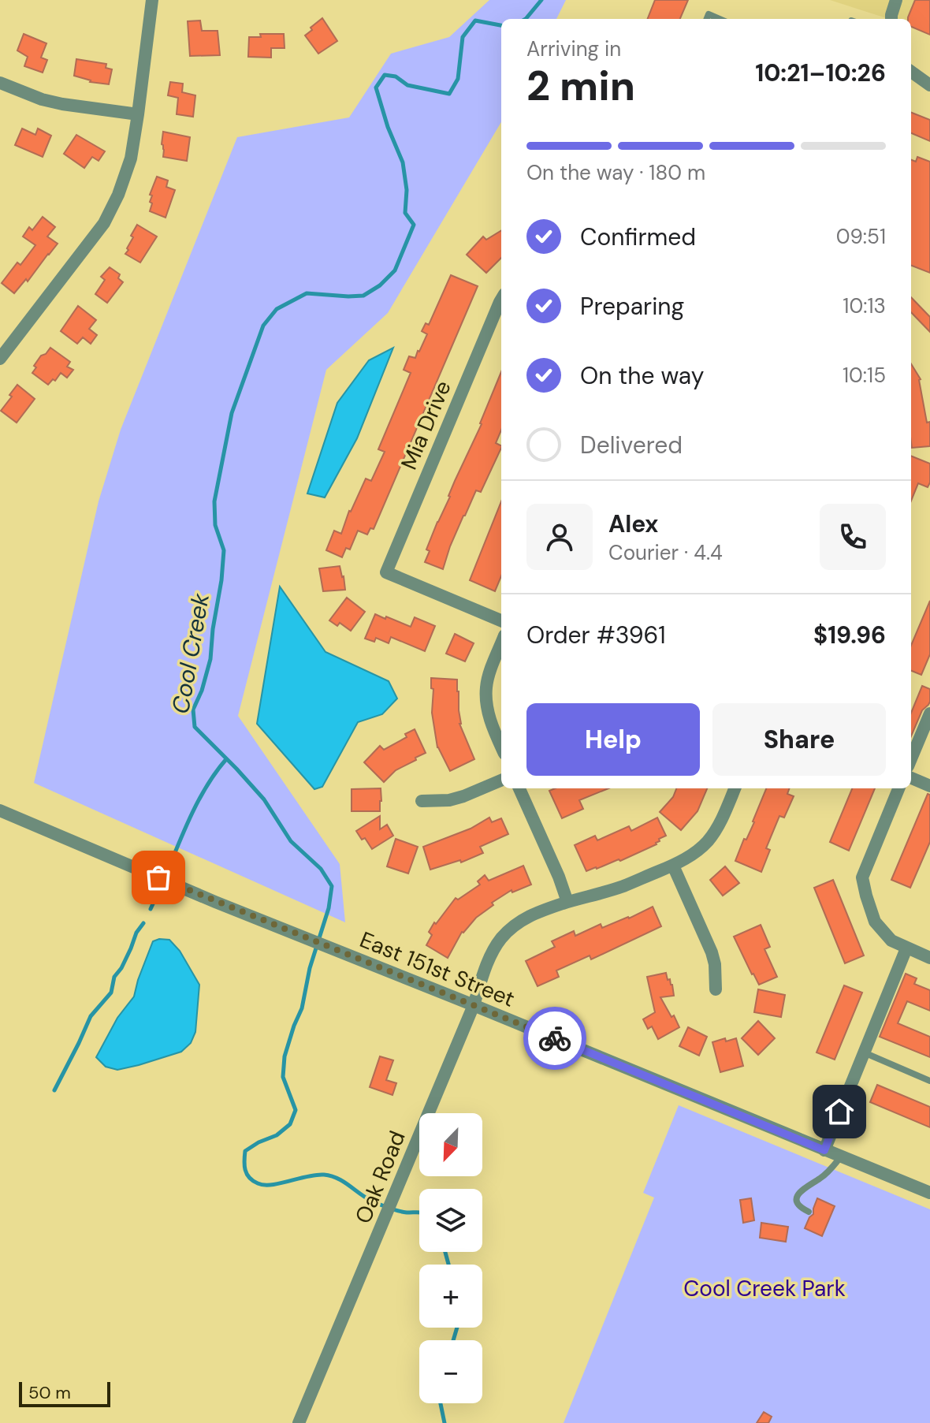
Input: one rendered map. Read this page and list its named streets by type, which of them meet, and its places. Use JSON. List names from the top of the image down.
{
  "streets": {
    "street": ["Mia Drive", "East 151st Street", "Oak Road"]
  },
  "crossings": [
    ["East 151st Street", "Oak Road"]
  ],
  "water": ["Cool Creek"],
  "parks": ["Cool Creek Park"],
  "scale_bar": "50 m",
  "north": "bottom left",
  "page": {
    "heading": ["2 min", "Arriving in", "10:21–10:26"],
    "panel": [
      "Alex",
      "Courier · 4.4",
      "Order #3961",
      "$19.96"
    ],
    "bar": "On the way · 180 m",
    "list": [
      ["Confirmed", "09:51"],
      ["Preparing", "10:13"],
      ["On the way", "10:15"],
      "Delivered"
    ],
    "buttons": ["Help", "Share"],
    "map_buttons": ["+", "−"],
    "scale": "50 m"
  }
}
